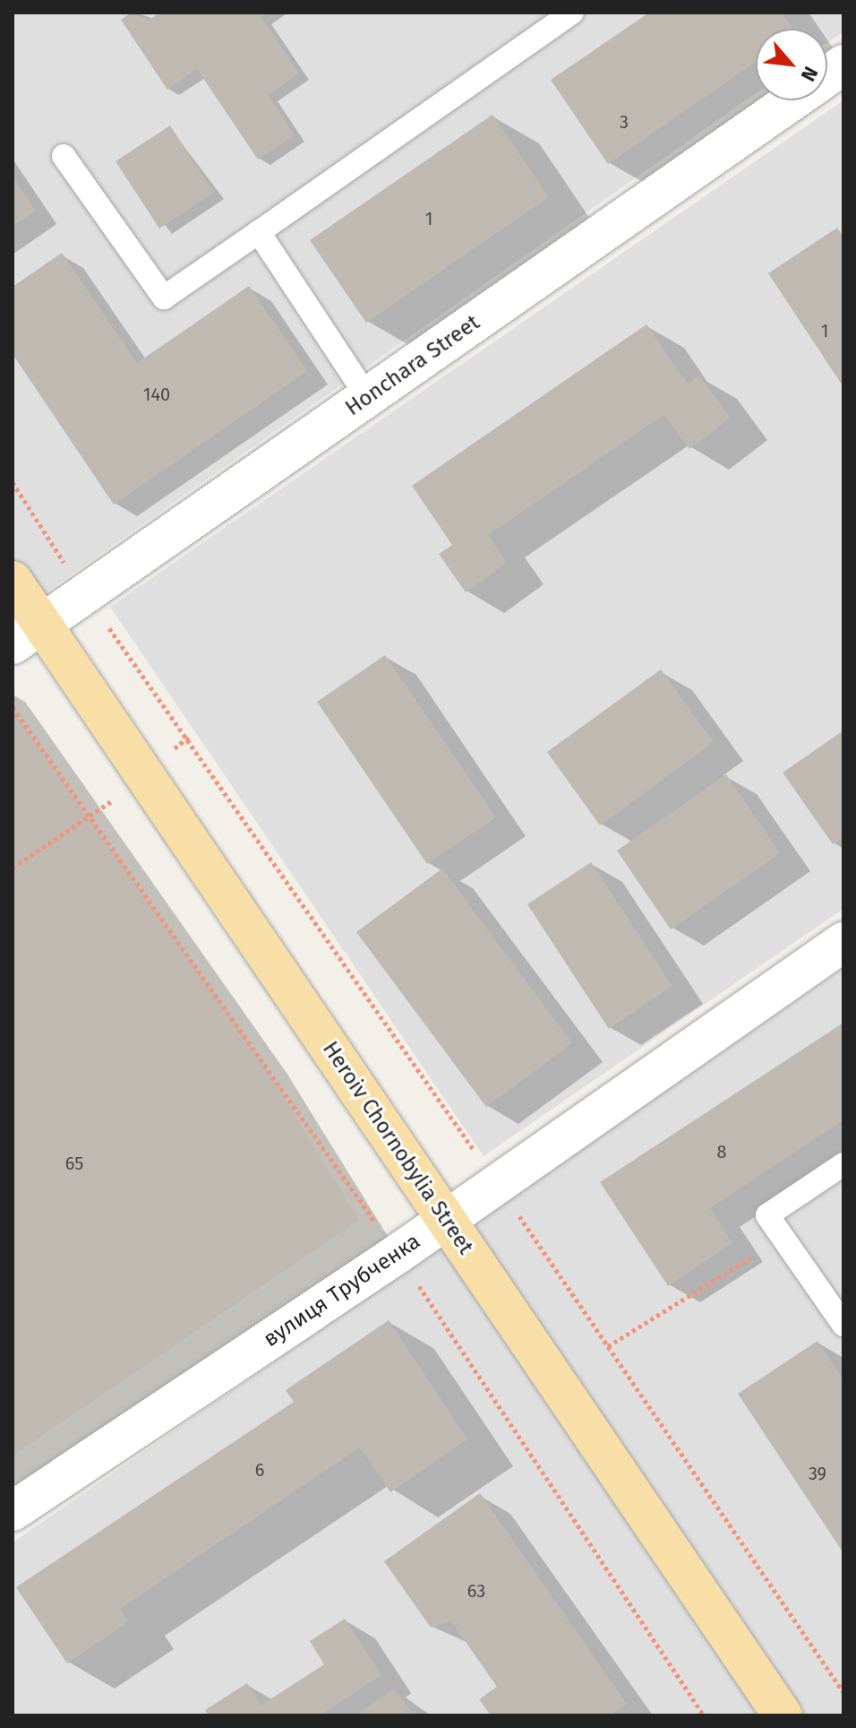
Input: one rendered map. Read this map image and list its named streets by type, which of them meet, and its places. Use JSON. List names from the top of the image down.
{
  "streets": {
    "main road": ["Heroiv Chornobylia Street"],
    "street": ["Honchara Street", "вулиця Трубченка"]
  },
  "crossings": [
    ["Honchara Street", "Heroiv Chornobylia Street"],
    ["Heroiv Chornobylia Street", "вулиця Трубченка"]
  ],
  "house_numbers": [
    "3",
    "1",
    "1",
    "140",
    "8",
    "65",
    "6",
    "39",
    "63"
  ],
  "north": "bottom right"
}
